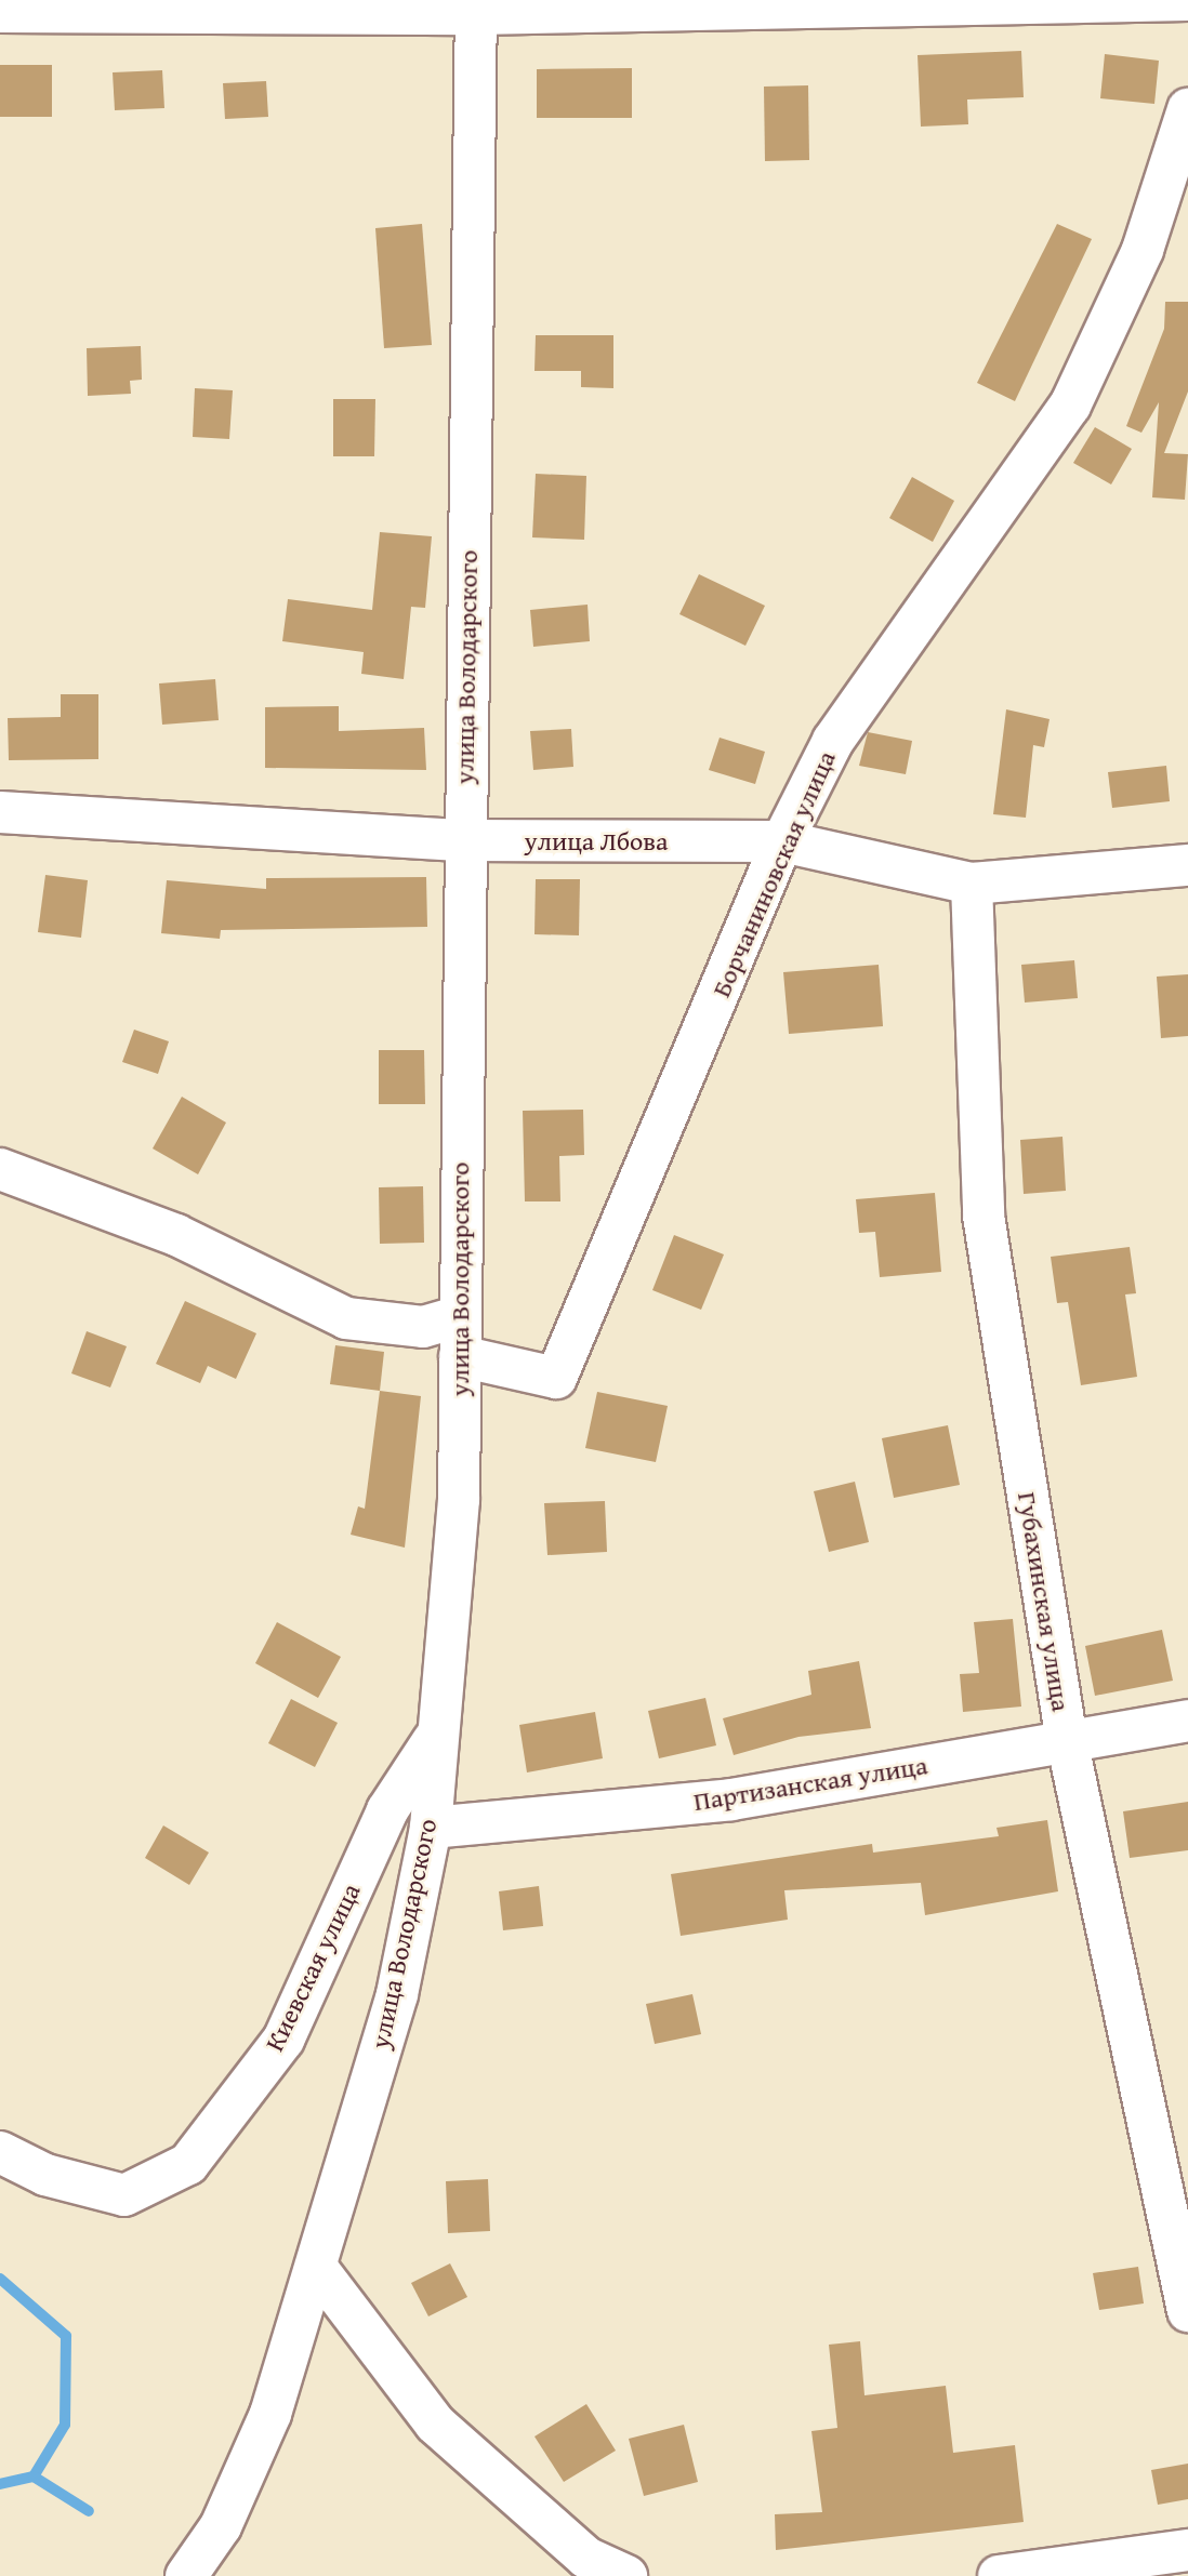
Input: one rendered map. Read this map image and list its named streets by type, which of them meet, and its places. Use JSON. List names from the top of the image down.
{
  "streets": {
    "street": [
      "улица Володарского",
      "улица Лбова",
      "Борчаниновская улица",
      "Губахинская улица",
      "Партизанская улица",
      "Киевская улица"
    ]
  },
  "crossings": [
    ["улица Володарского", "улица Лбова"],
    ["улица Володарского", "Борчаниновская улица"],
    ["улица Володарского", "Партизанская улица"],
    ["улица Володарского", "Киевская улица"],
    ["улица Лбова", "Борчаниновская улица"],
    ["улица Лбова", "Губахинская улица"],
    ["Губахинская улица", "Партизанская улица"]
  ]
}
